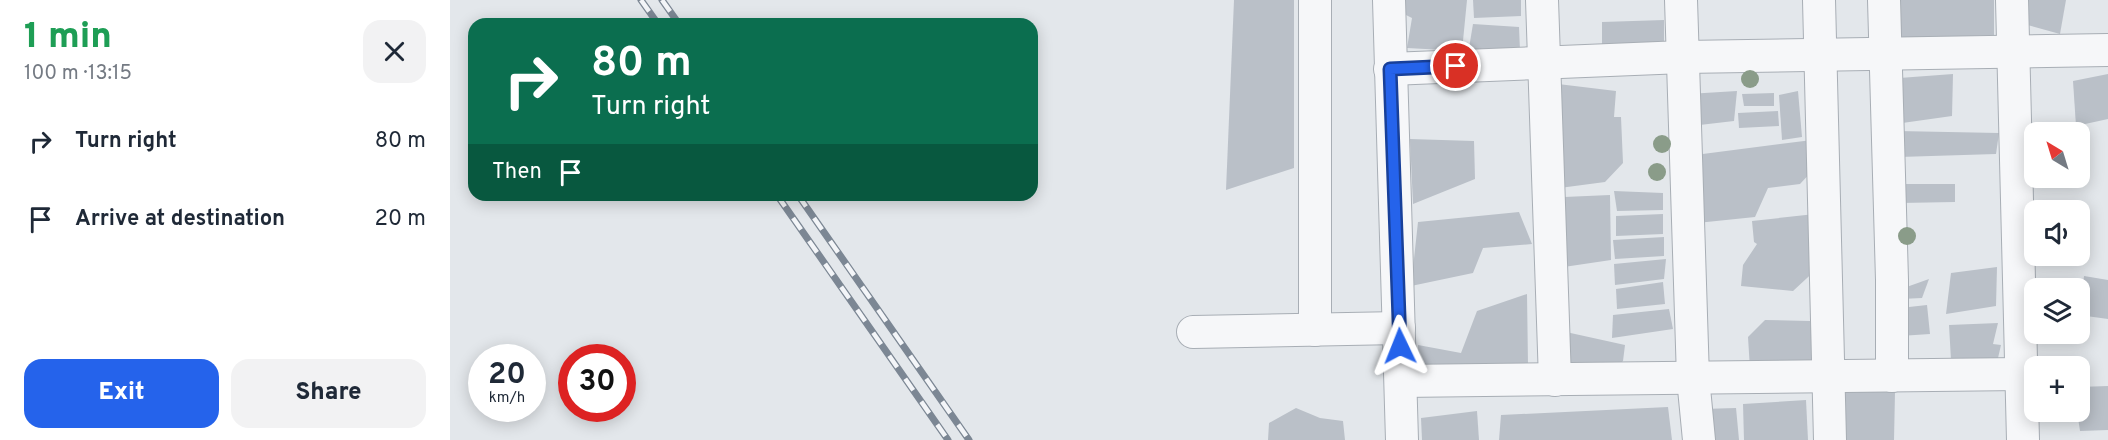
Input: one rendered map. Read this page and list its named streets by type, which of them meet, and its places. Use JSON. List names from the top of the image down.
{
  "north": "top left",
  "page": {
    "heading": ["1 min", "100 m · 13:15"],
    "turn": ["80 m", "Turn right"],
    "list": [
      {
        "name": "Turn right",
        "value": "80 m"
      },
      {
        "name": "Arrive at destination",
        "value": "20 m"
      }
    ],
    "map_buttons": "+",
    "then": "Then",
    "speed": "20 km/h",
    "limit": "30",
    "buttons": ["Exit", "Share"]
  }
}
